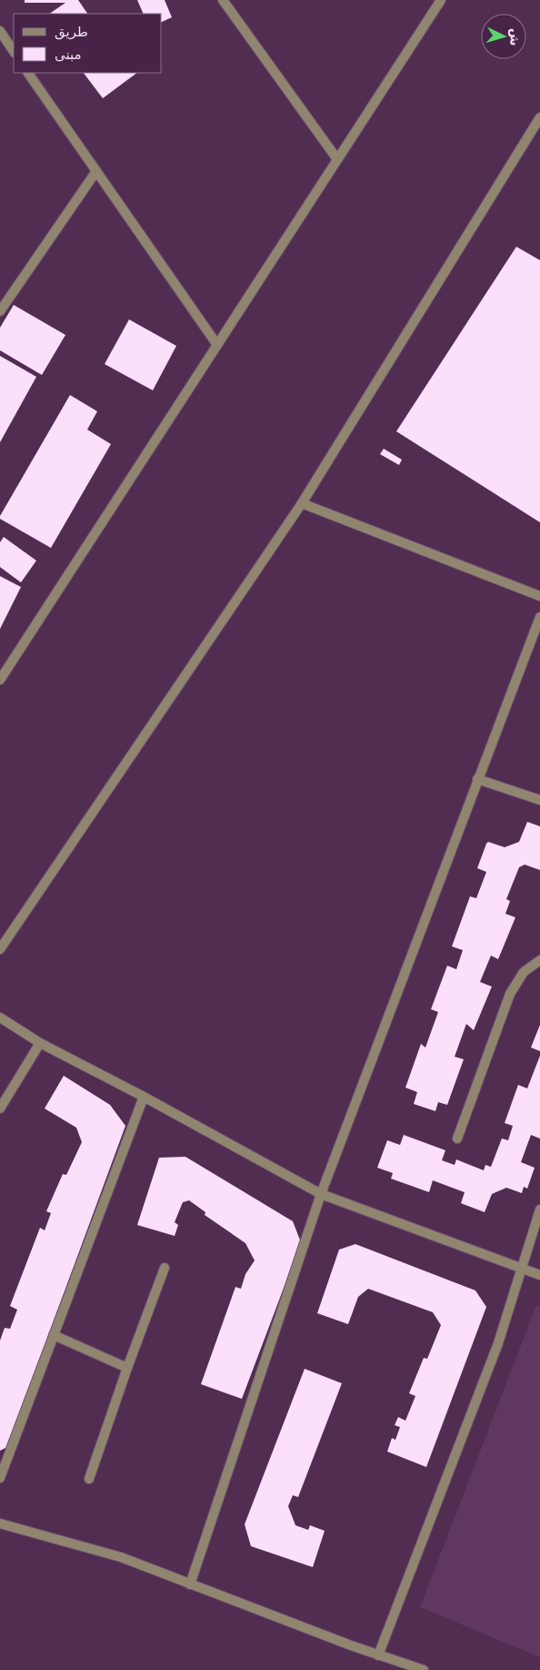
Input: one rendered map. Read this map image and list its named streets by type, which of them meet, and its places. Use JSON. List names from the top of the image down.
{
  "legend": ["طريق", "مبنى"],
  "north": "right"
}
